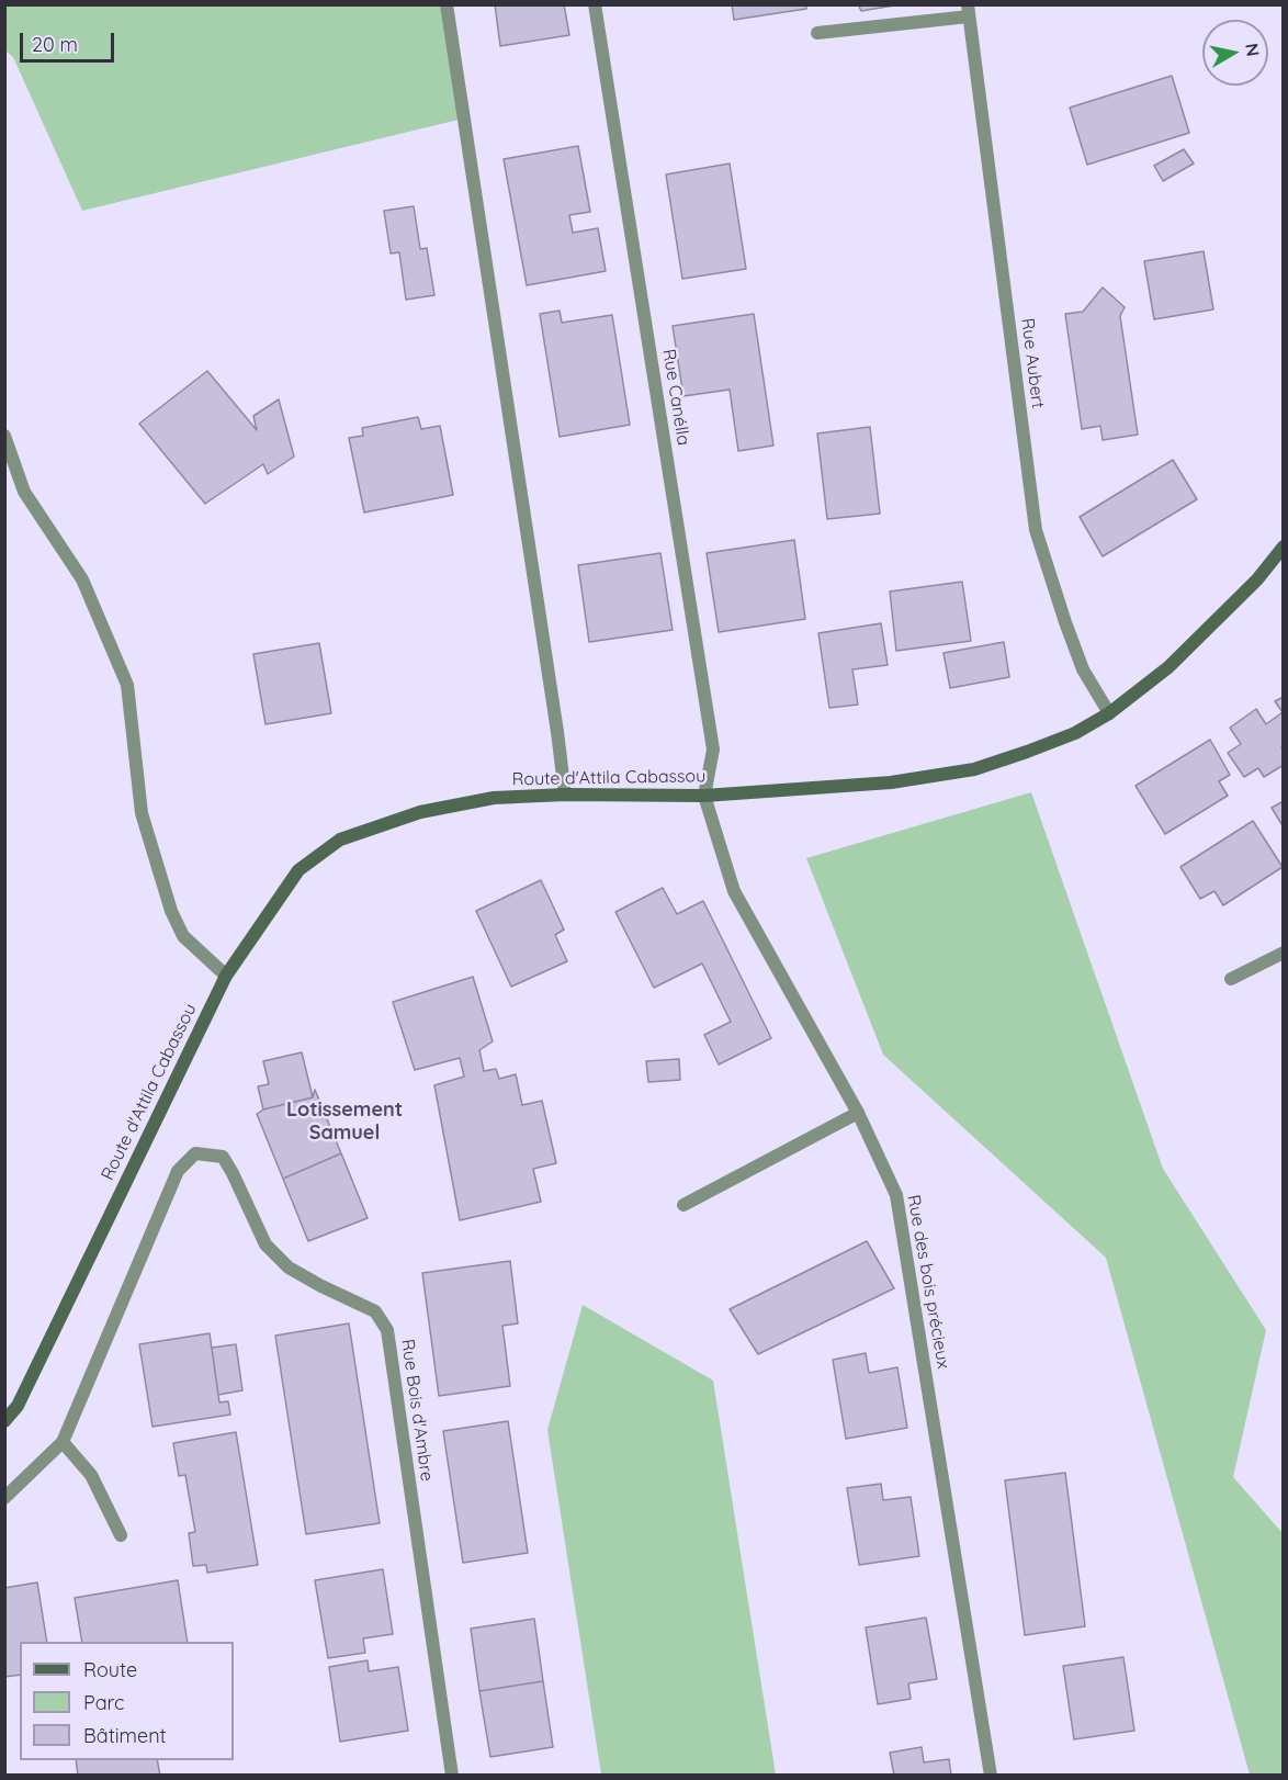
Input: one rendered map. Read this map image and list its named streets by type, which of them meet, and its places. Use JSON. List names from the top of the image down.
{
  "streets": {
    "main road": ["Route d'Attila Cabassou"],
    "street": [
      "Rue Aubert",
      "Rue Canélla",
      "Rue des bois précieux",
      "Rue Bois d'Ambre"
    ]
  },
  "crossings": [
    ["Rue Aubert", "Route d'Attila Cabassou"],
    ["Rue Canélla", "Route d'Attila Cabassou"],
    ["Rue Canélla", "Rue des bois précieux"],
    ["Route d'Attila Cabassou", "Rue des bois précieux"]
  ],
  "districts": ["Lotissement Samuel"],
  "legend": ["Route", "Parc", "Bâtiment"],
  "scale_bar": "20 m",
  "north": "right"
}
